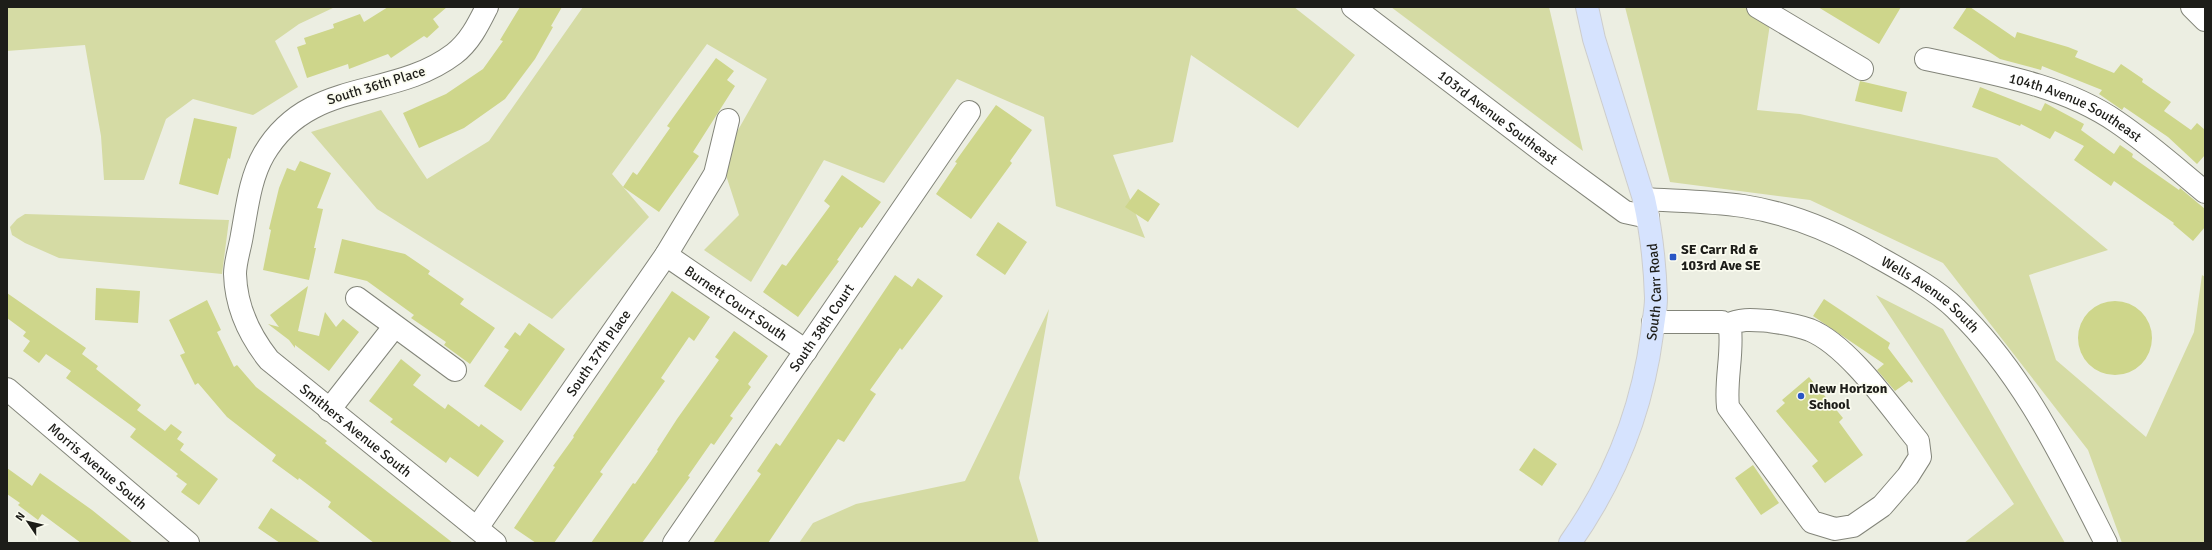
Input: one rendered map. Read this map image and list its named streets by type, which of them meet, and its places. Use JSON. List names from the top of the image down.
{
  "streets": {
    "main road": ["South Carr Road"],
    "street": [
      "South 36th Place",
      "104th Avenue Southeast",
      "103rd Avenue Southeast",
      "Wells Avenue South",
      "Burnett Court South",
      "South 38th Court",
      "South 37th Place",
      "Smithers Avenue South",
      "Morris Avenue South"
    ]
  },
  "crossings": [
    ["South 36th Place", "Smithers Avenue South"],
    ["103rd Avenue Southeast", "South Carr Road"],
    ["103rd Avenue Southeast", "Wells Avenue South"],
    ["South Carr Road", "Wells Avenue South"],
    ["Burnett Court South", "South 38th Court"],
    ["Burnett Court South", "South 37th Place"],
    ["South 37th Place", "Smithers Avenue South"]
  ],
  "places": {
    "transit": ["SE Carr Rd & 103rd Ave SE"],
    "other": ["New Horizon School"]
  },
  "north": "top left"
}
